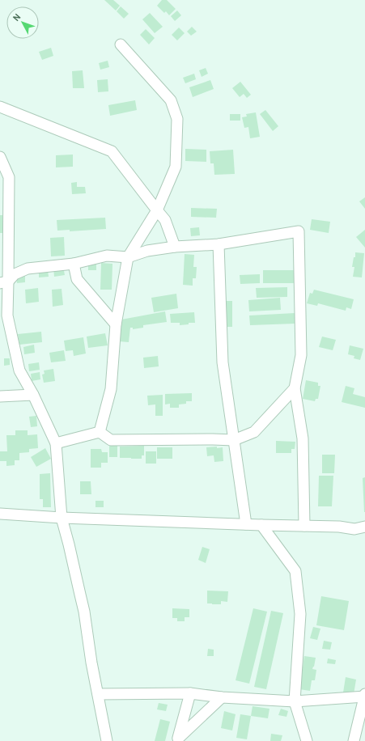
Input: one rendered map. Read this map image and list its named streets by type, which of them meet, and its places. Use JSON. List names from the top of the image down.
{
  "north": "top left"
}
